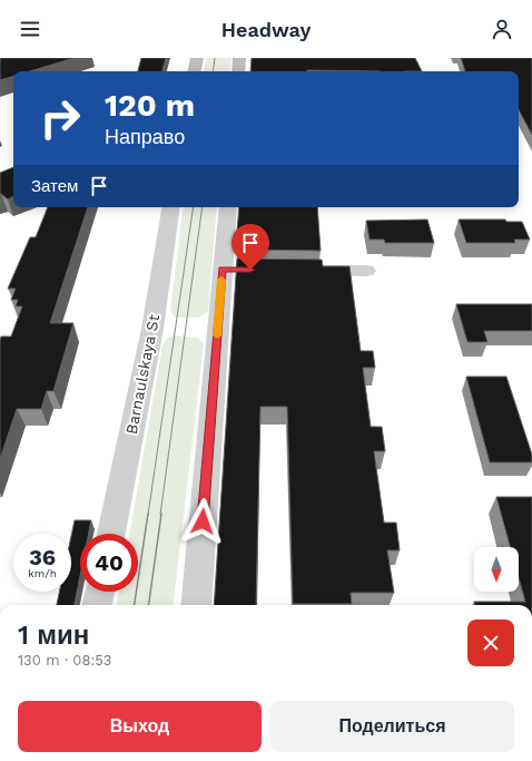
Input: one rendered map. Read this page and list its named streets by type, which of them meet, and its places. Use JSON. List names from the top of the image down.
{
  "streets": {
    "street": ["Barnaulskaya St"]
  },
  "north": "bottom",
  "page": {
    "header": "Headway",
    "turn": ["120 m", "Направо"],
    "then": "Затем",
    "speed": "36 km/h",
    "limit": "40",
    "heading": ["1 мин", "130 m · 08:53"],
    "buttons": ["Выход", "Поделиться"]
  }
}
